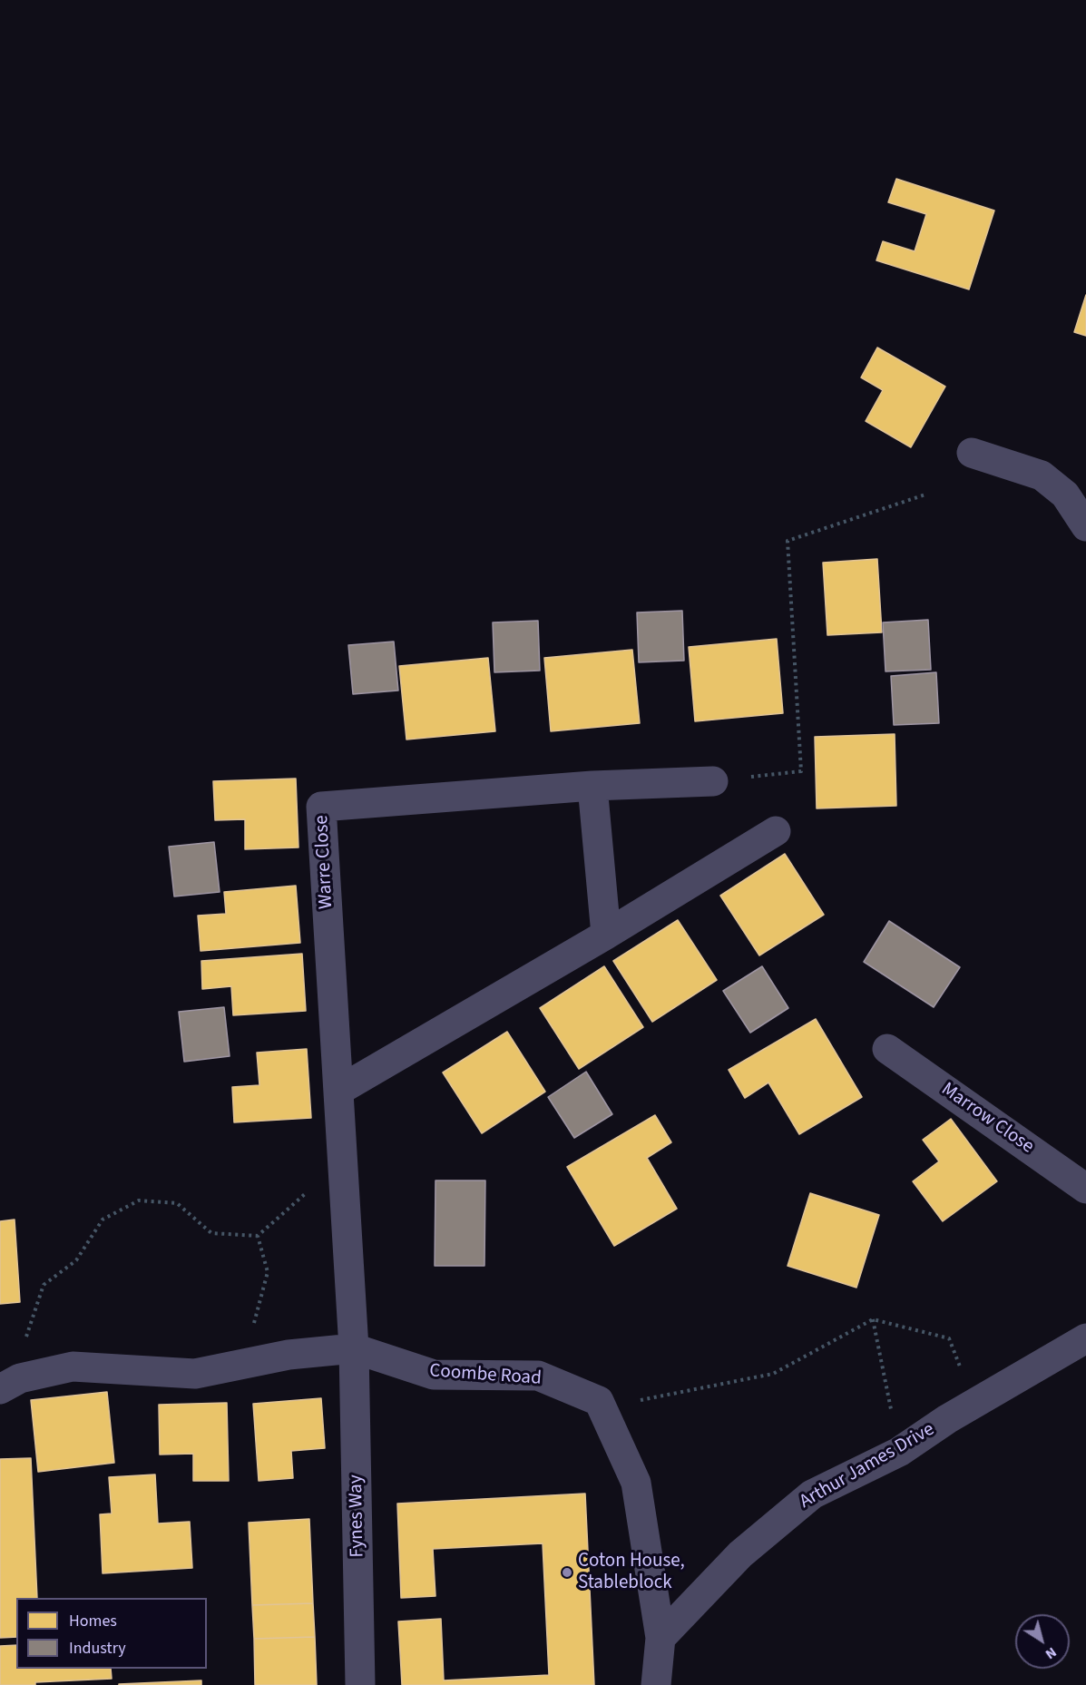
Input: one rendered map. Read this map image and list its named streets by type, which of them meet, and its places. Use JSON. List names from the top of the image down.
{
  "streets": {
    "street": [
      "Warre Close",
      "Marrow Close",
      "Coombe Road",
      "Arthur James Drive",
      "Fynes Way"
    ]
  },
  "crossings": [
    ["Warre Close", "Coombe Road"],
    ["Warre Close", "Fynes Way"],
    ["Coombe Road", "Fynes Way"]
  ],
  "places": ["Coton House, Stableblock"],
  "legend": ["Homes", "Industry"],
  "north": "bottom right"
}
